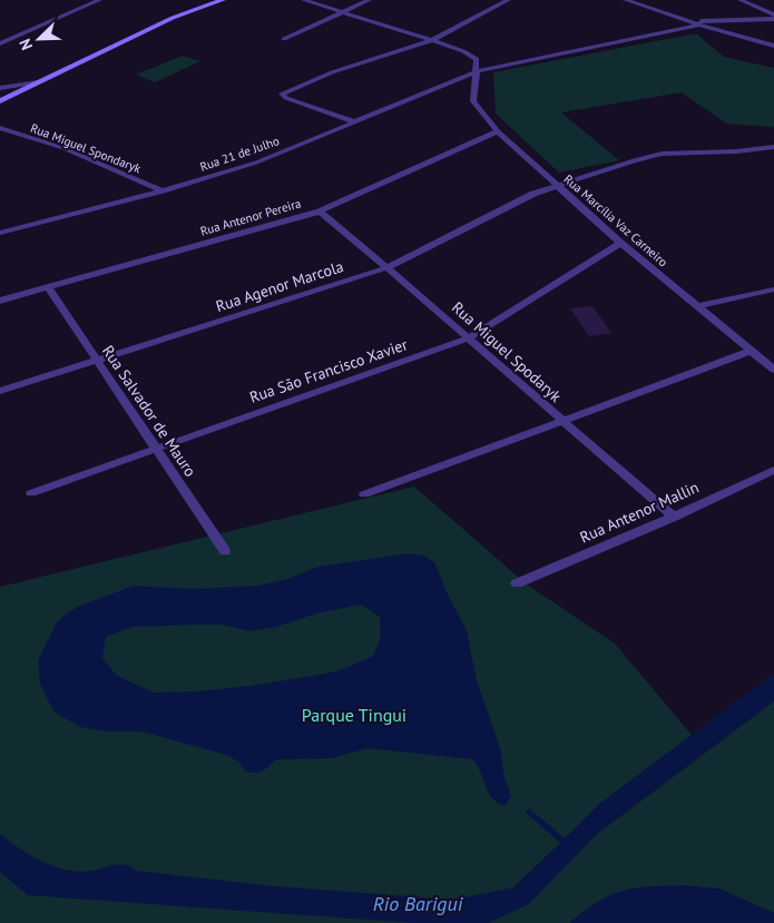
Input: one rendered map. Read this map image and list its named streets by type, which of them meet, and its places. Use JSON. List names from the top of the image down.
{
  "streets": {
    "street": [
      "Rua Miguel Spondaryk",
      "Rua 21 de Julho",
      "Rua Antenor Pereira",
      "Rua Marcília Vaz Carneiro",
      "Rua Agenor Marcola",
      "Rua Miguel Spodaryk",
      "Rua São Francisco Xavier",
      "Rua Salvador de Mauro",
      "Rua Antenor Mallin"
    ]
  },
  "crossings": [
    ["Rua Miguel Spondaryk", "Rua 21 de Julho"],
    ["Rua 21 de Julho", "Rua Marcília Vaz Carneiro"],
    ["Rua Antenor Pereira", "Rua Marcília Vaz Carneiro"],
    ["Rua Antenor Pereira", "Rua Miguel Spodaryk"],
    ["Rua Antenor Pereira", "Rua Salvador de Mauro"],
    ["Rua Marcília Vaz Carneiro", "Rua Agenor Marcola"],
    ["Rua Marcília Vaz Carneiro", "Rua São Francisco Xavier"],
    ["Rua Agenor Marcola", "Rua Miguel Spodaryk"],
    ["Rua Agenor Marcola", "Rua Salvador de Mauro"],
    ["Rua Miguel Spodaryk", "Rua São Francisco Xavier"],
    ["Rua Miguel Spodaryk", "Rua Antenor Mallin"],
    ["Rua São Francisco Xavier", "Rua Salvador de Mauro"]
  ],
  "water": ["Rio Barigui"],
  "parks": ["Parque Tingui"],
  "north": "bottom left"
}
